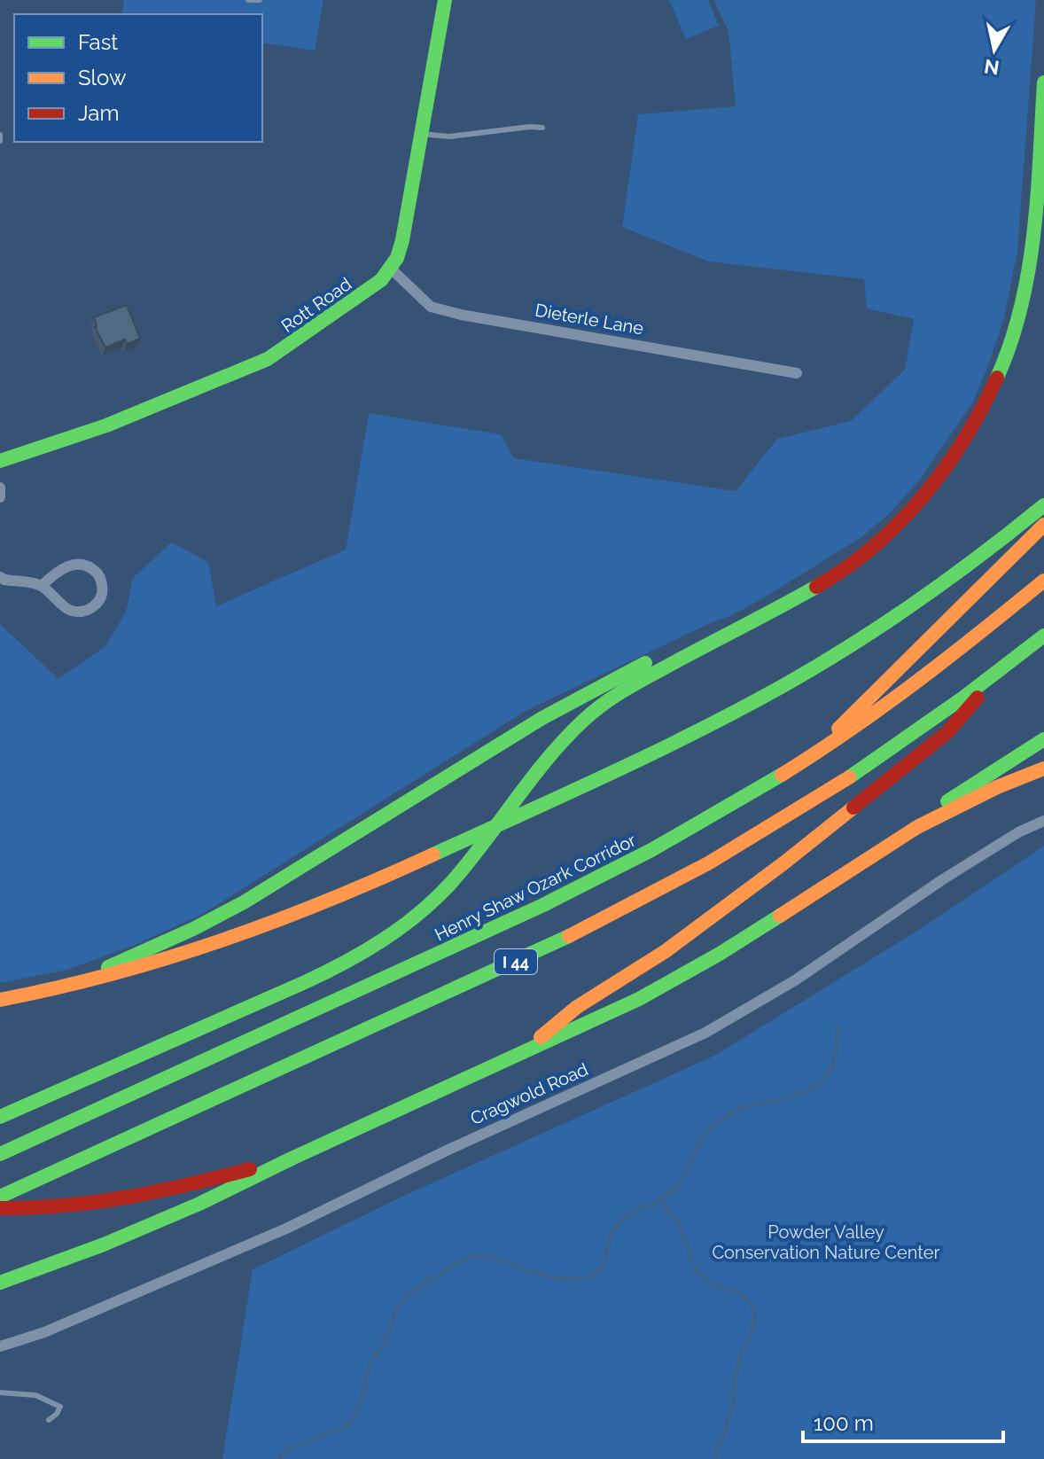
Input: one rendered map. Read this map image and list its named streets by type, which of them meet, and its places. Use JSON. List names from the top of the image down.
{
  "streets": {
    "main road": ["Rott Road", "Henry Shaw Ozark Corridor", "I 44"],
    "street": ["Dieterle Lane", "Cragwold Road"]
  },
  "crossings": [
    ["Rott Road", "Dieterle Lane"]
  ],
  "parks": ["Powder Valley Conservation Nature Center"],
  "legend": ["Fast", "Slow", "Jam"],
  "scale_bar": "100 m",
  "north": "bottom"
}
